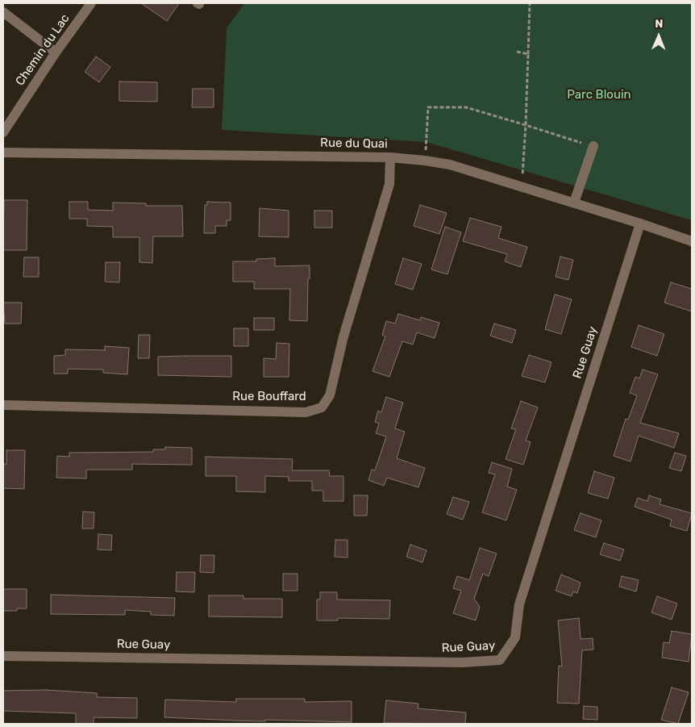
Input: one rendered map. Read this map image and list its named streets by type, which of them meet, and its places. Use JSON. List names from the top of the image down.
{
  "streets": {
    "street": [
      "Chemin du Lac",
      "Rue du Quai",
      "Rue Guay",
      "Rue Bouffard"
    ]
  },
  "crossings": [
    ["Rue du Quai", "Rue Guay"],
    ["Rue du Quai", "Rue Bouffard"]
  ],
  "parks": ["Parc Blouin"],
  "north": "top"
}
